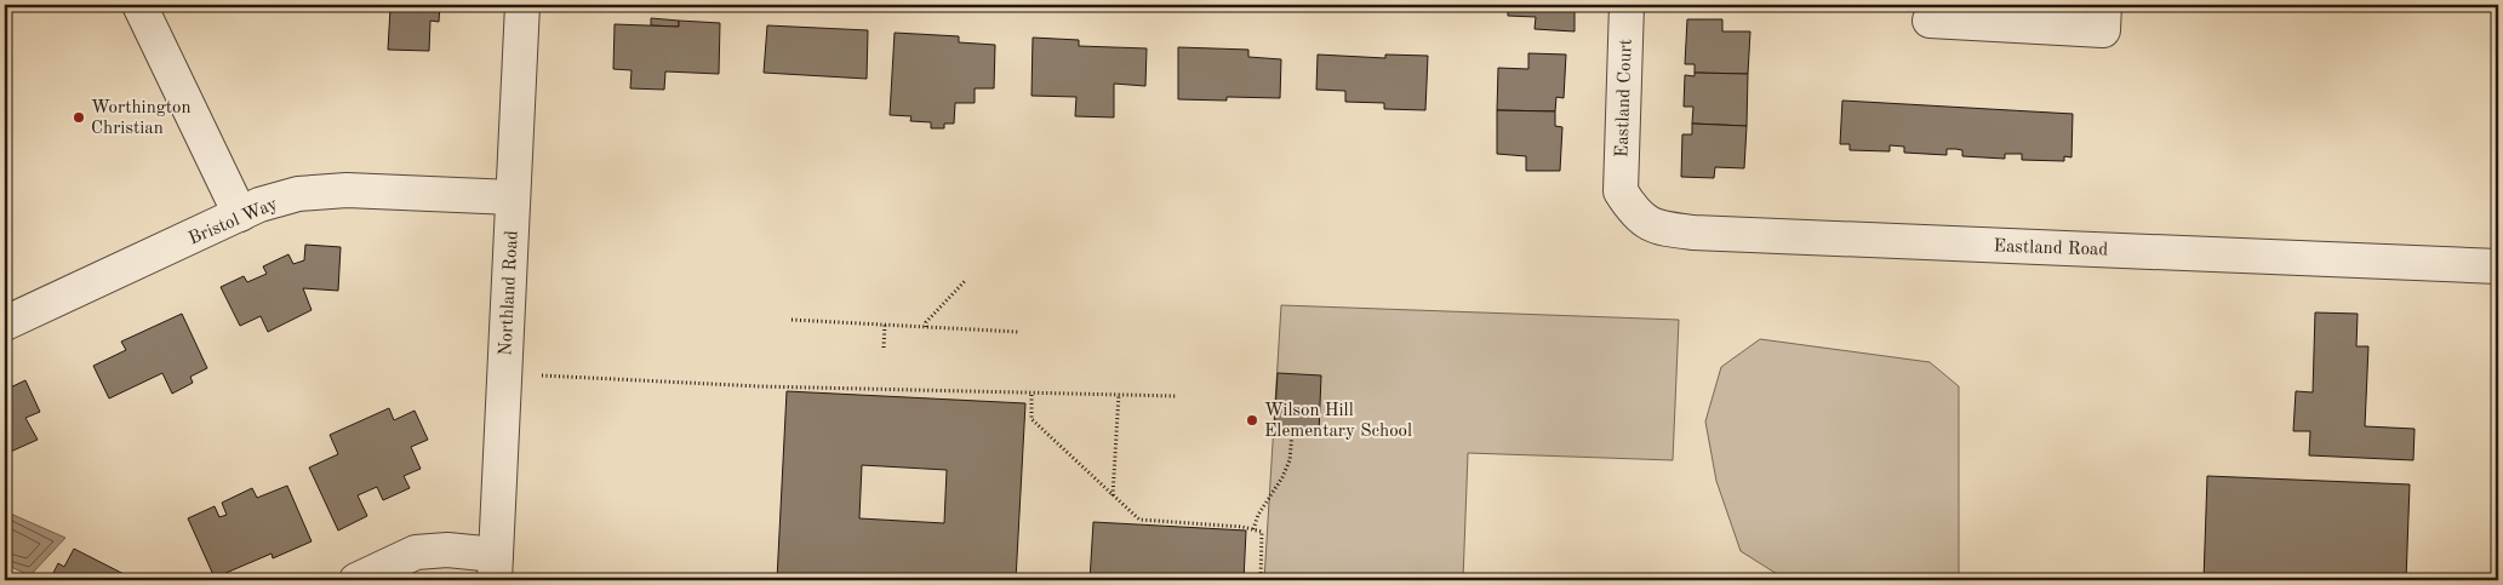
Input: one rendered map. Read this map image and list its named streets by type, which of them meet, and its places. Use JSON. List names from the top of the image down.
{
  "streets": {
    "street": [
      "Eastland Court",
      "Bristol Way",
      "Eastland Road",
      "Northland Road"
    ]
  },
  "crossings": [
    ["Eastland Court", "Eastland Road"],
    ["Bristol Way", "Northland Road"]
  ],
  "places": ["Worthington Christian", "Wilson Hill Elementary School"]
}
